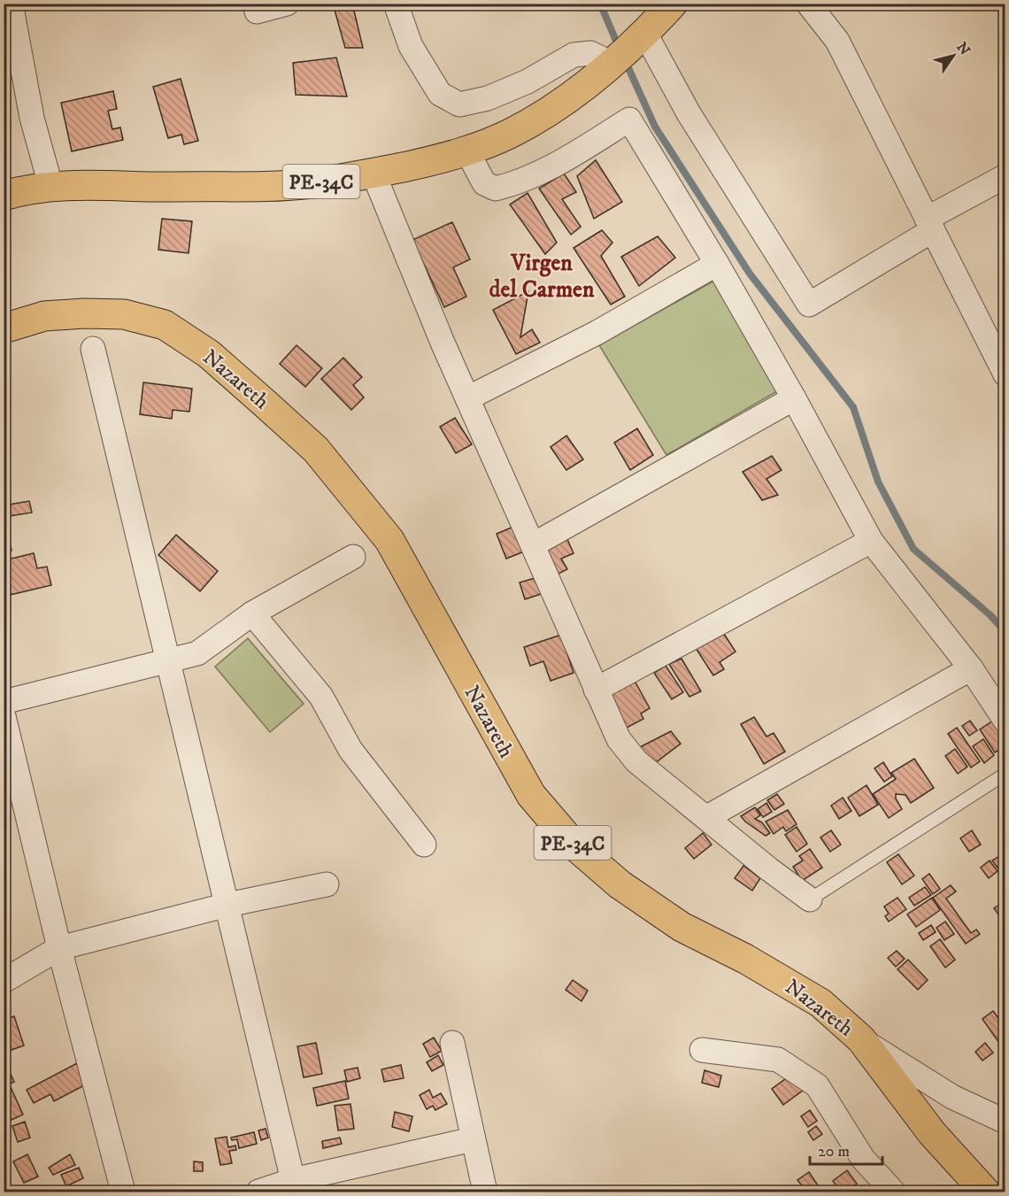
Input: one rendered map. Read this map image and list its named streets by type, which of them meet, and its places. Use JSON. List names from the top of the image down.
{
  "streets": {
    "main road": ["PE-34C", "Nazareth"]
  },
  "districts": ["Virgen del Carmen"],
  "scale_bar": "20 m",
  "north": "top right"
}
